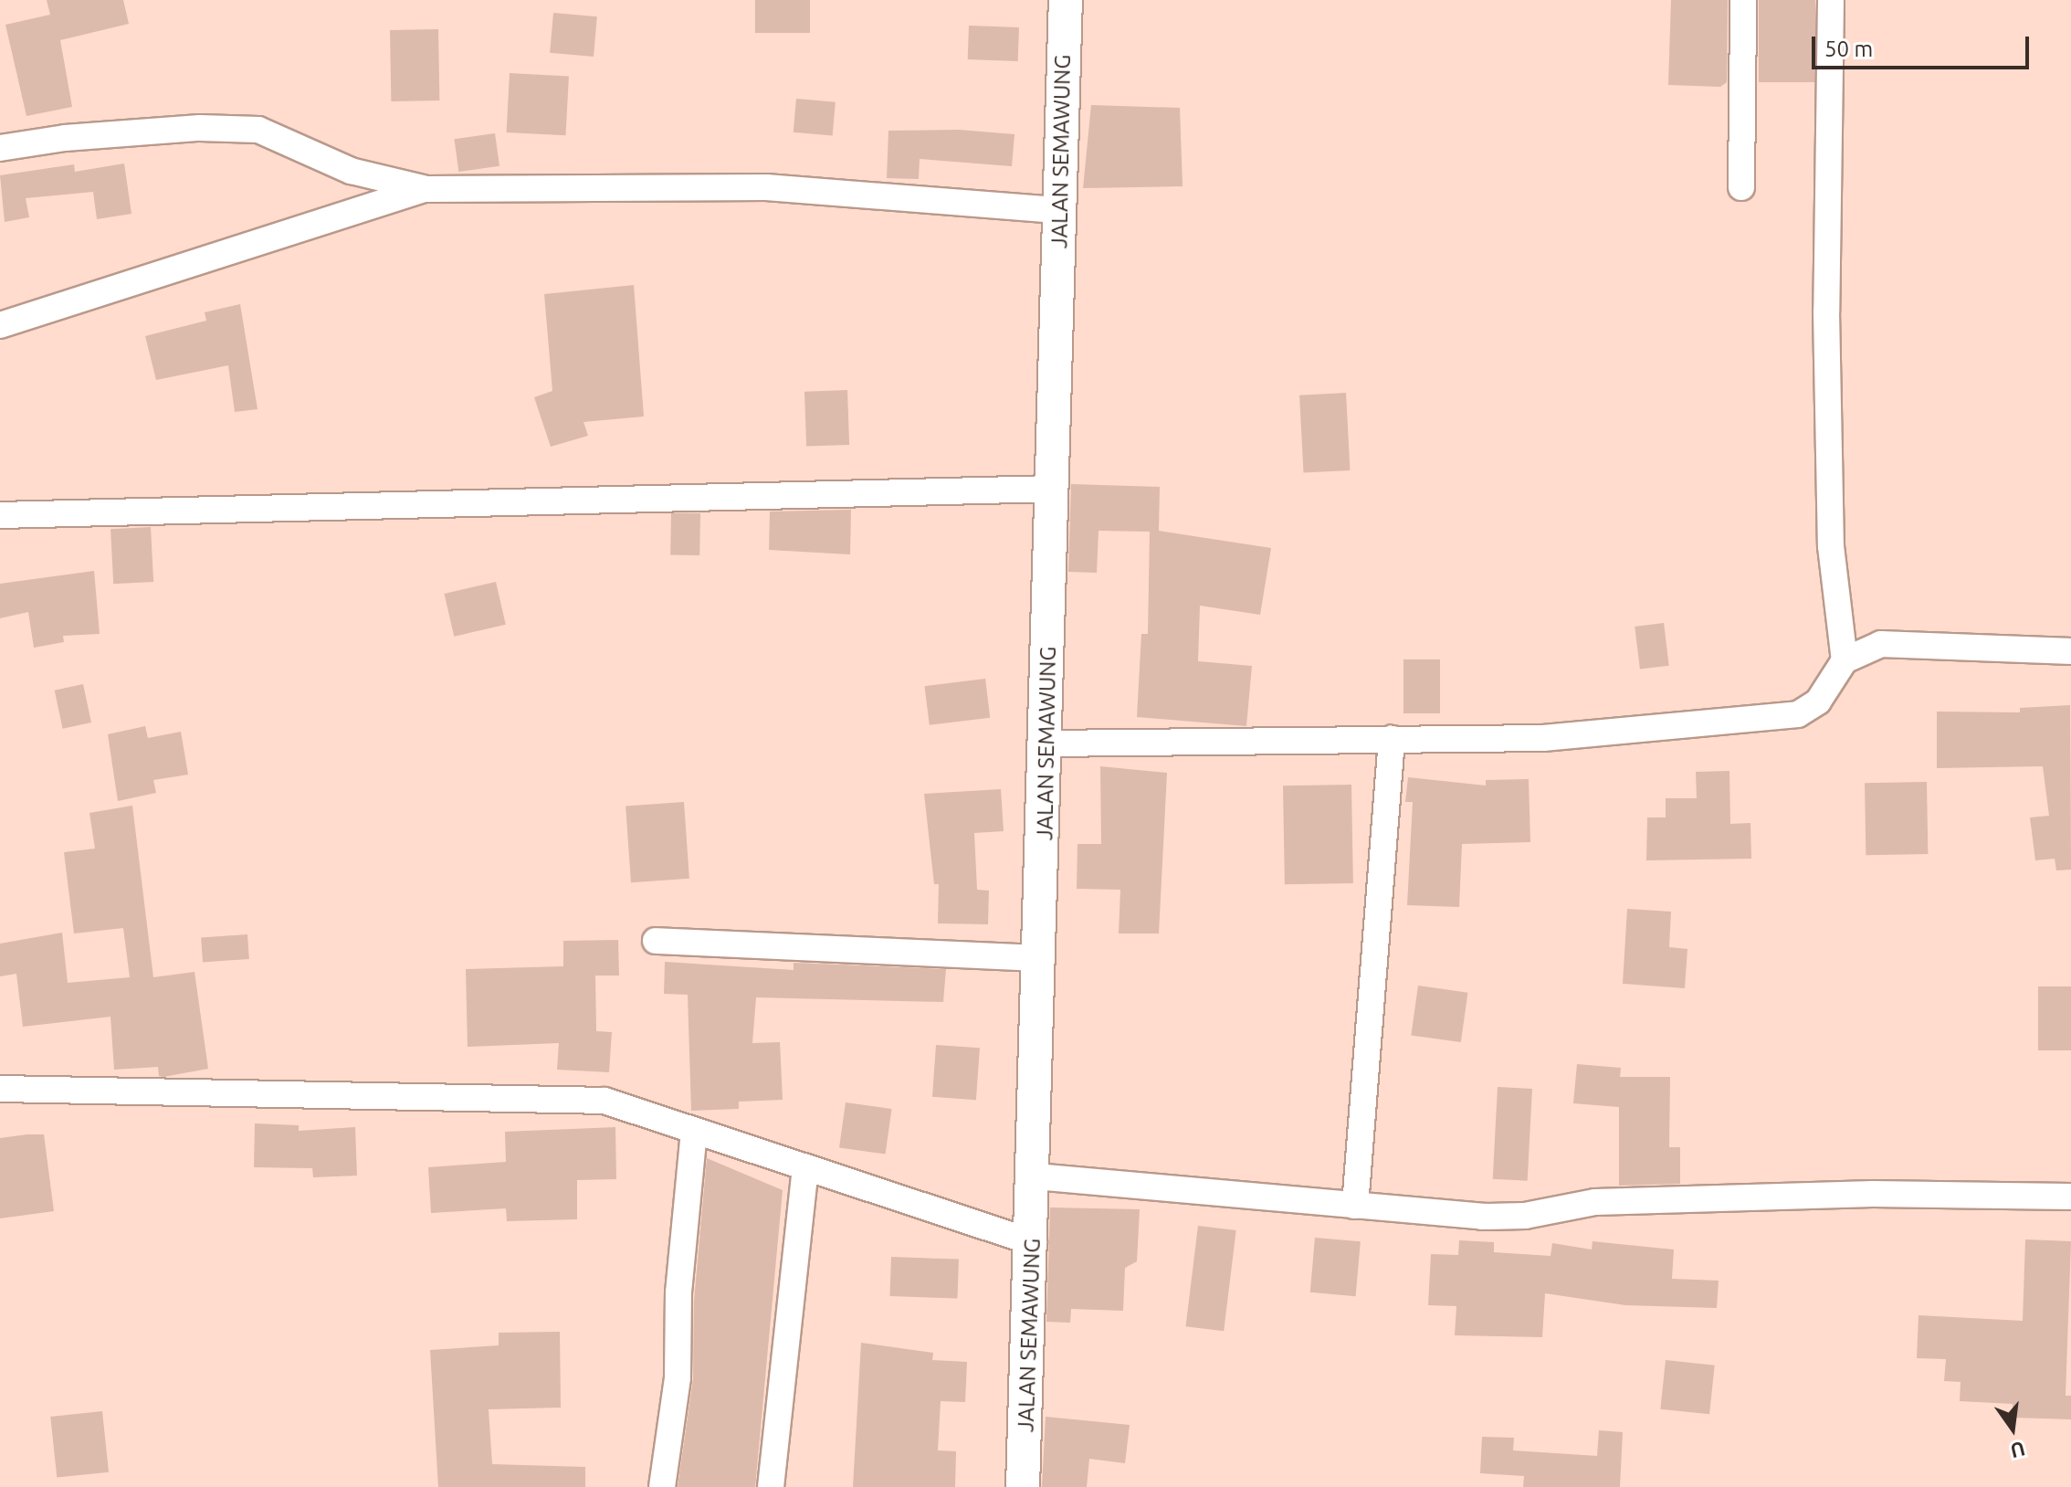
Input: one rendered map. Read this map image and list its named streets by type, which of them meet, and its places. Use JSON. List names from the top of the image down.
{
  "streets": {
    "street": ["JALAN SEMAWUNG"]
  },
  "scale_bar": "50 m",
  "north": "bottom"
}
